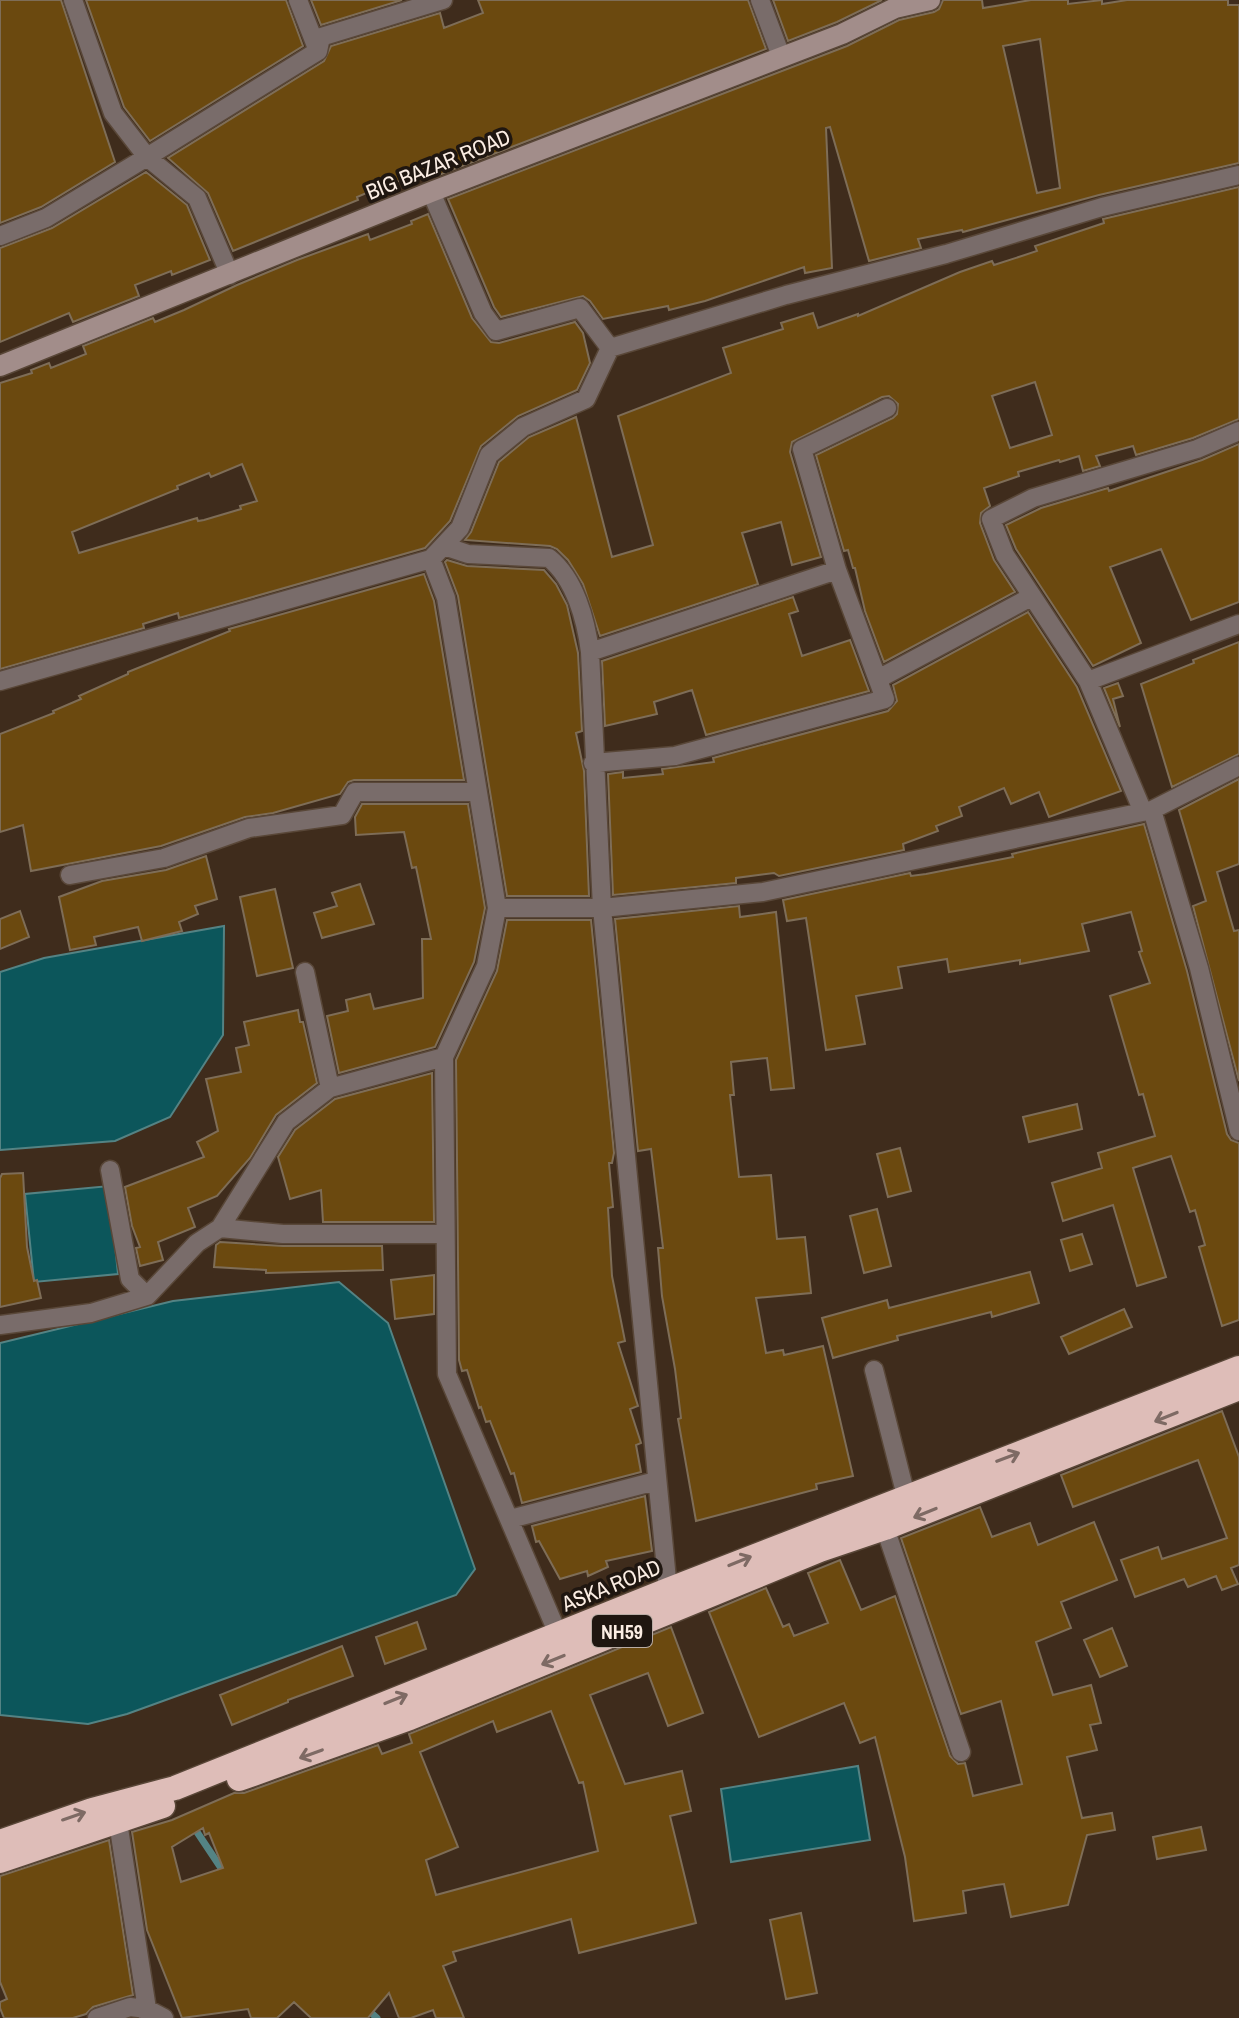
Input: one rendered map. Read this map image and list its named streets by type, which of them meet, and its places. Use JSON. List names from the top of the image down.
{
  "streets": {
    "highway": ["ASKA ROAD", "NH59"],
    "street": ["BIG BAZAR ROAD"]
  },
  "crossings": [
    ["ASKA ROAD", "NH59"]
  ]
}
